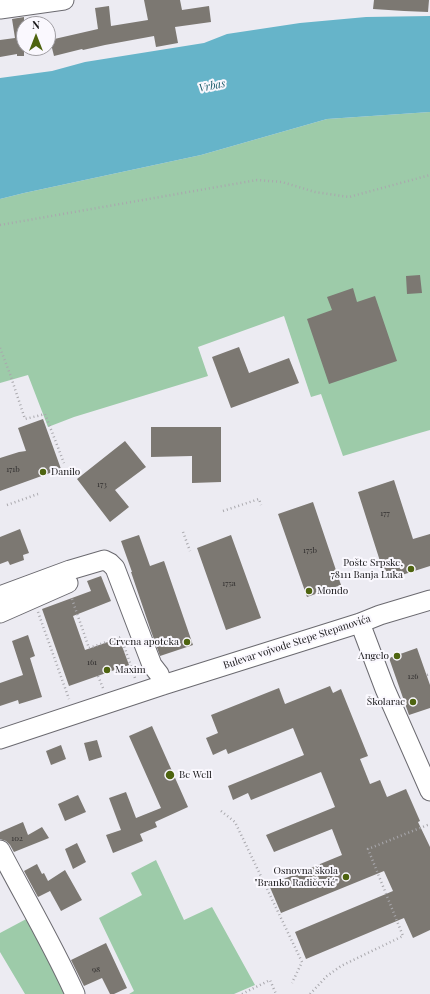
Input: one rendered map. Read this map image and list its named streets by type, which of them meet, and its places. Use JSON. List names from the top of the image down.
{
  "streets": {
    "street": ["Bulevar vojvode Stepe Stepanovića"]
  },
  "water": ["Vrbas"],
  "places": [
    "Danilo",
    "Pošte Srpske, 78111 Banja Luka",
    "Mondo",
    "Crvena apoteka",
    "Angelo",
    "Maxim",
    "Školarac",
    "Be Well",
    "Osnovna škola \"Branko Radičević\""
  ],
  "house_numbers": [
    "171b",
    "173",
    "177",
    "175b",
    "175a",
    "161",
    "126",
    "102",
    "98"
  ],
  "north": "top"
}
